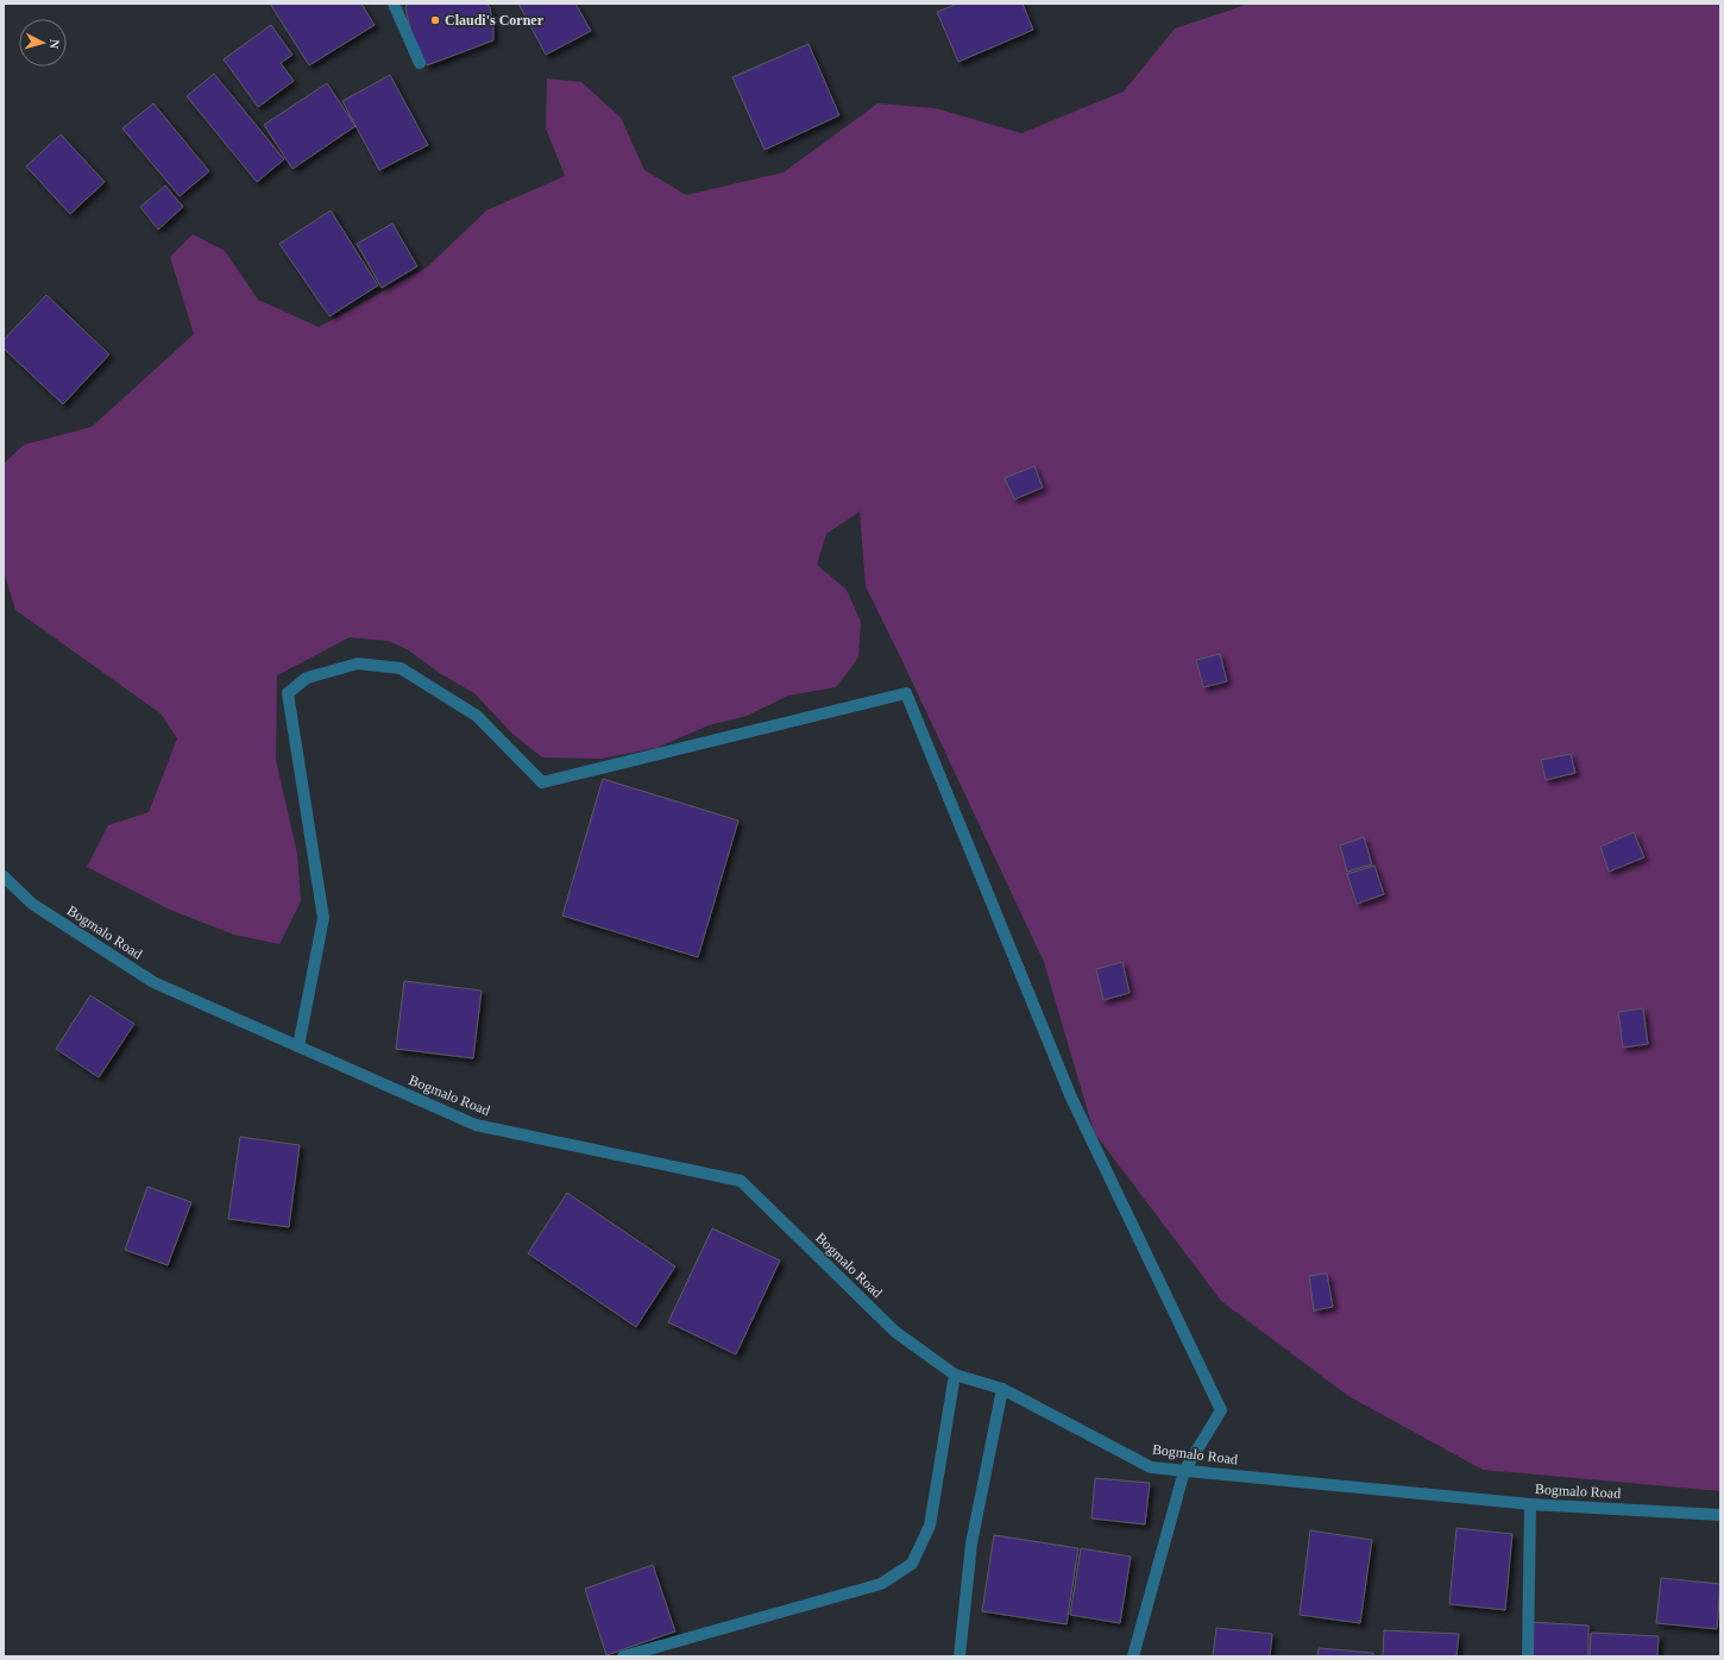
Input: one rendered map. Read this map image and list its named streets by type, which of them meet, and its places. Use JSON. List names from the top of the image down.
{
  "streets": {
    "street": ["Bogmalo Road"]
  },
  "places": ["Claudi's Corner"],
  "north": "right"
}
